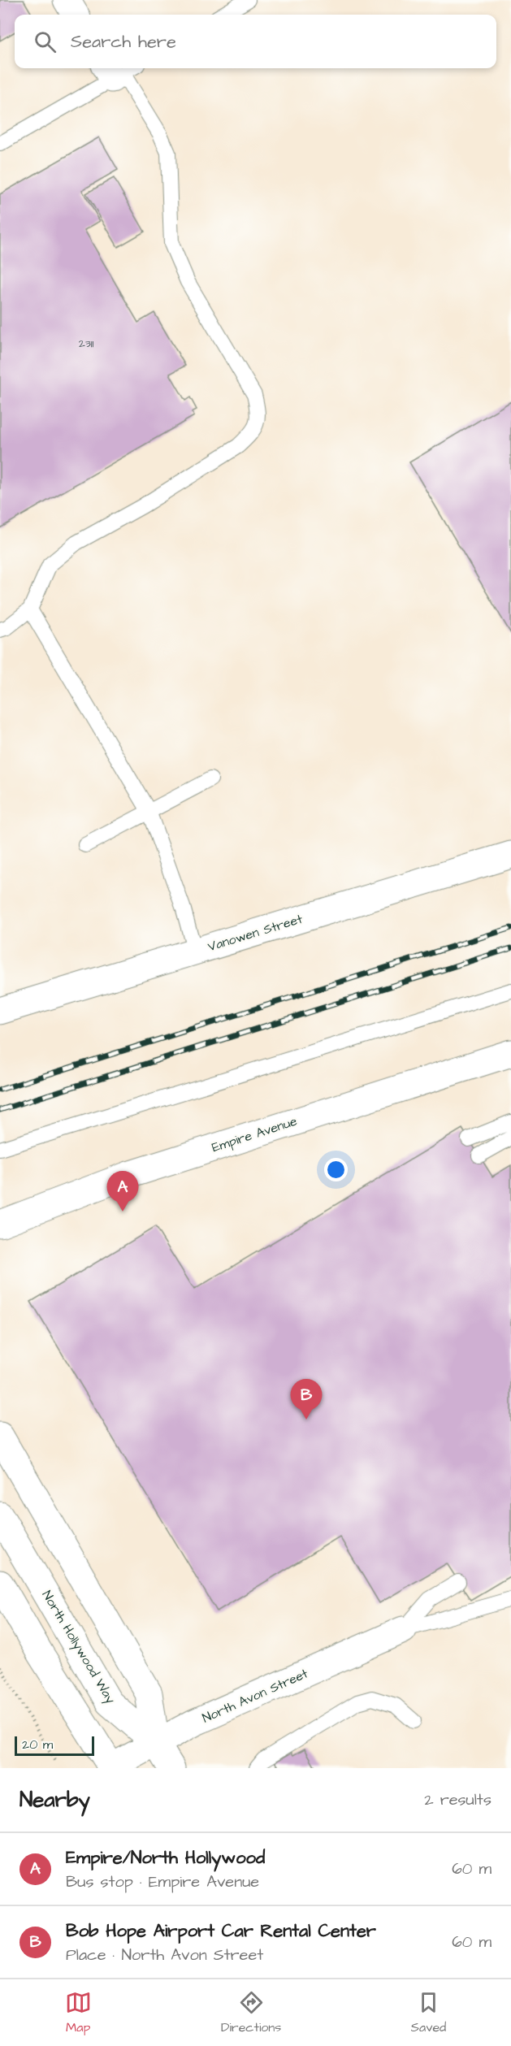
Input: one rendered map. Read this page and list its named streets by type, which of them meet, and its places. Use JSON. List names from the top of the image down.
{
  "streets": {
    "main road": [
      "Vanowen Street",
      "Empire Avenue",
      "North Hollywood Way",
      "North Avon Street"
    ]
  },
  "crossings": [
    ["North Hollywood Way", "North Avon Street"]
  ],
  "house_numbers": ["2311"],
  "scale_bar": "20 m",
  "page": {
    "search": "Search here",
    "pins": ["A", "B"],
    "scale": "20 m",
    "heading": ["Nearby", "2 results"],
    "list": [
      {
        "mark": "A",
        "name": "Empire/North Hollywood",
        "note": "Bus stop · Empire Avenue",
        "value": "60 m"
      },
      {
        "mark": "B",
        "name": "Bob Hope Airport Car Rental Center",
        "note": "Place · North Avon Street",
        "value": "60 m"
      }
    ],
    "nav": ["Map", "Directions", "Saved"]
  }
}
